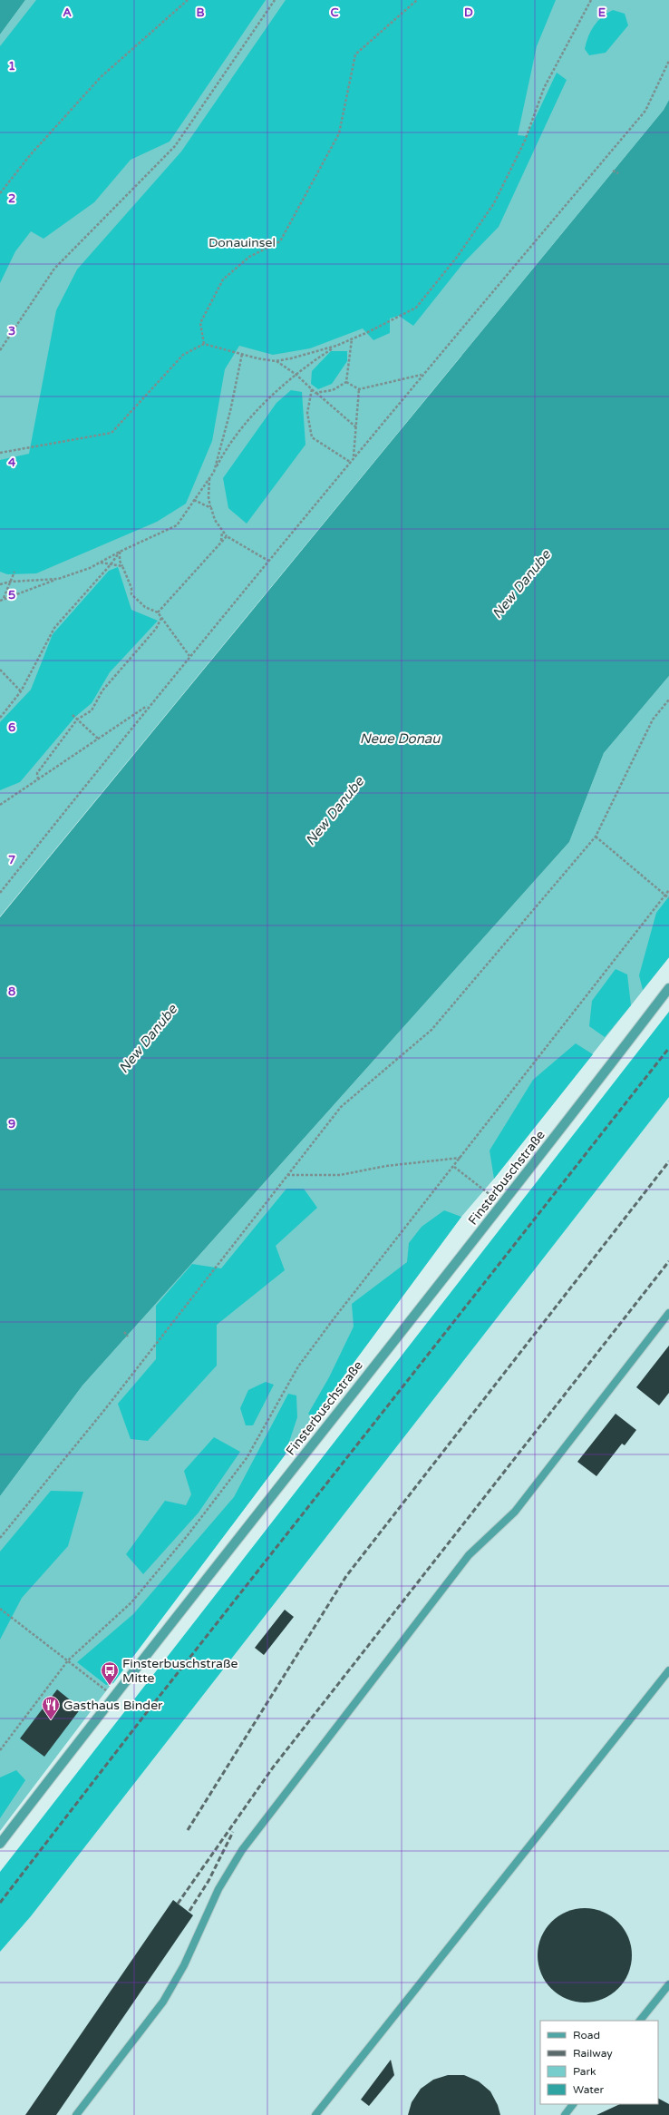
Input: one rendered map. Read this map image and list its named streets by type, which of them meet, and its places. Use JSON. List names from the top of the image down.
{
  "streets": {
    "street": ["Finsterbuschstraße"]
  },
  "water": ["New Danube", "Neue Donau"],
  "parks": ["Donauinsel"],
  "places": {
    "bus stop": ["Finsterbuschstraße Mitte"],
    "restaurant": ["Gasthaus Binder"]
  },
  "legend": [
    "Road",
    "Railway",
    "Park",
    "Water"
  ],
  "grid": {
    "columns": [
      "A",
      "B",
      "C",
      "D",
      "E"
    ],
    "rows": [
      "1",
      "2",
      "3",
      "4",
      "5",
      "6",
      "7",
      "8",
      "9"
    ]
  }
}
